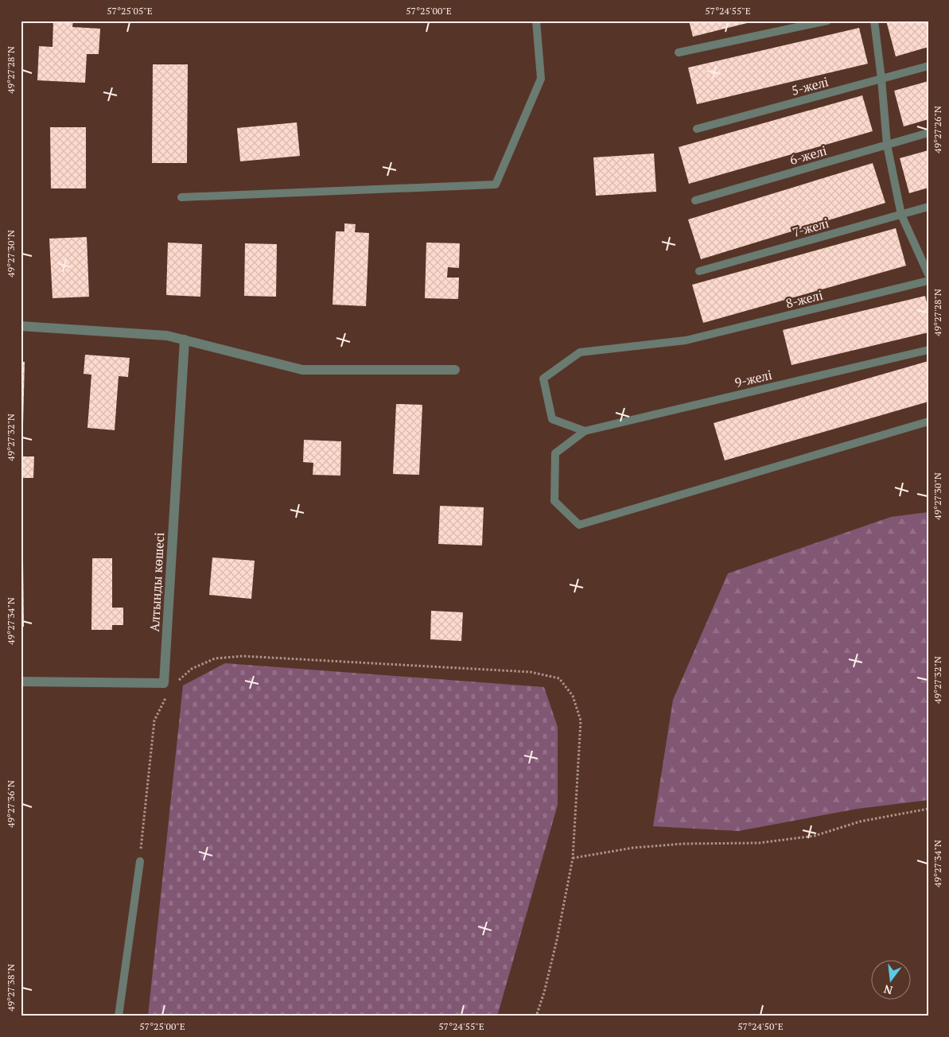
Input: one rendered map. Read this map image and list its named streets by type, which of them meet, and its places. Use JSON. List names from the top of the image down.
{
  "streets": {
    "street": ["Алтынды көшесі"],
    "lane": [
      "5-желі",
      "6-желі",
      "7-желі",
      "8-желі",
      "9-желі"
    ]
  },
  "crossings": [
    ["8-желі", "9-желі"]
  ],
  "north": "bottom",
  "coordinates": [
    "57°25'05\"E",
    "57°25'00\"E",
    "57°24'55\"E",
    "49°27'28\"N",
    "49°27'26\"N",
    "49°27'30\"N",
    "49°27'32\"N",
    "49°27'34\"N",
    "49°27'36\"N",
    "49°27'38\"N",
    "57°24'50\"E"
  ]
}
